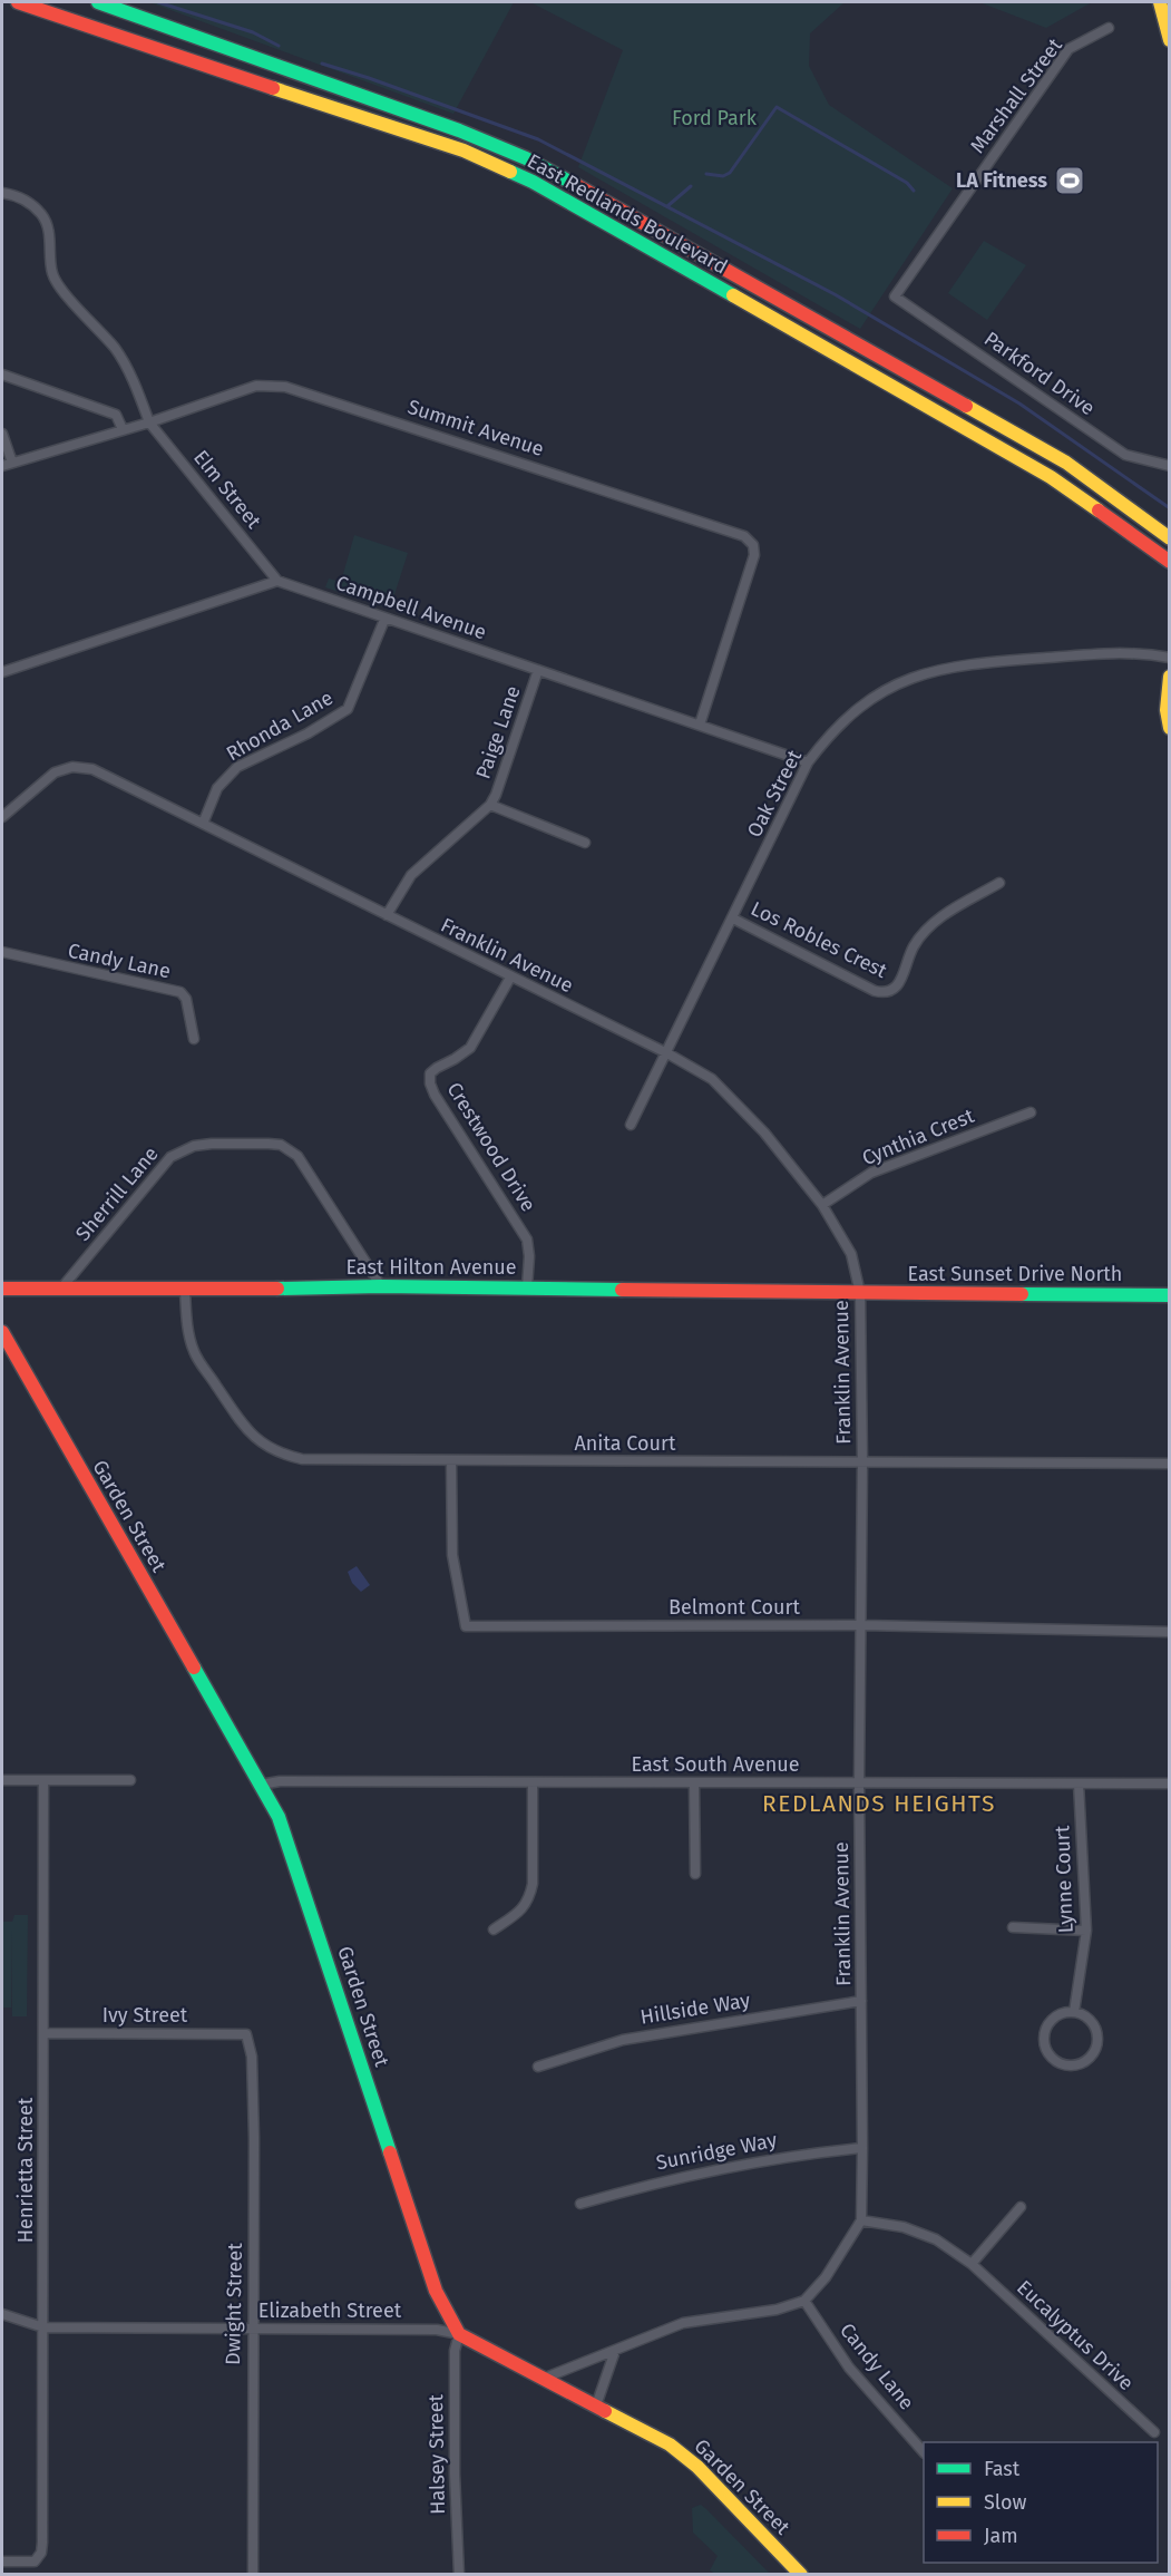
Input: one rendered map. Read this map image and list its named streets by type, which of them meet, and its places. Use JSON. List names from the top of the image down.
{
  "streets": {
    "main road": [
      "East Redlands Boulevard",
      "East Hilton Avenue",
      "East Sunset Drive North",
      "Garden Street"
    ],
    "street": [
      "Marshall Street",
      "Parkford Drive",
      "Summit Avenue",
      "Elm Street",
      "Campbell Avenue",
      "Rhonda Lane",
      "Paige Lane",
      "Oak Street",
      "Los Robles Crest",
      "Franklin Avenue",
      "Candy Lane",
      "Cynthia Crest",
      "Crestwood Drive",
      "Sherrill Lane",
      "Anita Court",
      "Belmont Court",
      "East South Avenue",
      "Lynne Court",
      "Hillside Way",
      "Ivy Street",
      "Sunridge Way",
      "Henrietta Street",
      "Dwight Street",
      "Elizabeth Street",
      "Eucalyptus Drive",
      "Halsey Street"
    ]
  },
  "crossings": [
    ["Marshall Street", "Parkford Drive"],
    ["Summit Avenue", "Elm Street"],
    ["Summit Avenue", "Campbell Avenue"],
    ["Elm Street", "Campbell Avenue"],
    ["Campbell Avenue", "Rhonda Lane"],
    ["Campbell Avenue", "Paige Lane"],
    ["Campbell Avenue", "Oak Street"],
    ["Rhonda Lane", "Franklin Avenue"],
    ["Paige Lane", "Franklin Avenue"],
    ["Oak Street", "Los Robles Crest"],
    ["Oak Street", "Franklin Avenue"],
    ["Franklin Avenue", "Cynthia Crest"],
    ["Franklin Avenue", "Crestwood Drive"],
    ["Franklin Avenue", "East Hilton Avenue"],
    ["Franklin Avenue", "East Sunset Drive North"],
    ["Franklin Avenue", "Anita Court"],
    ["Franklin Avenue", "Belmont Court"],
    ["Franklin Avenue", "East South Avenue"],
    ["Franklin Avenue", "Hillside Way"],
    ["Franklin Avenue", "Sunridge Way"],
    ["Franklin Avenue", "Eucalyptus Drive"],
    ["Crestwood Drive", "East Hilton Avenue"],
    ["Sherrill Lane", "East Hilton Avenue"],
    ["East Hilton Avenue", "East Sunset Drive North"],
    ["East Hilton Avenue", "Anita Court"],
    ["Anita Court", "Belmont Court"],
    ["Garden Street", "East South Avenue"],
    ["Garden Street", "Elizabeth Street"],
    ["Garden Street", "Halsey Street"],
    ["East South Avenue", "Lynne Court"],
    ["Ivy Street", "Henrietta Street"],
    ["Ivy Street", "Dwight Street"],
    ["Henrietta Street", "Elizabeth Street"],
    ["Dwight Street", "Elizabeth Street"],
    ["Elizabeth Street", "Halsey Street"]
  ],
  "districts": ["REDLANDS HEIGHTS"],
  "parks": ["Ford Park"],
  "places": {
    "sports": ["LA Fitness"]
  },
  "legend": ["Fast", "Slow", "Jam"]
}
